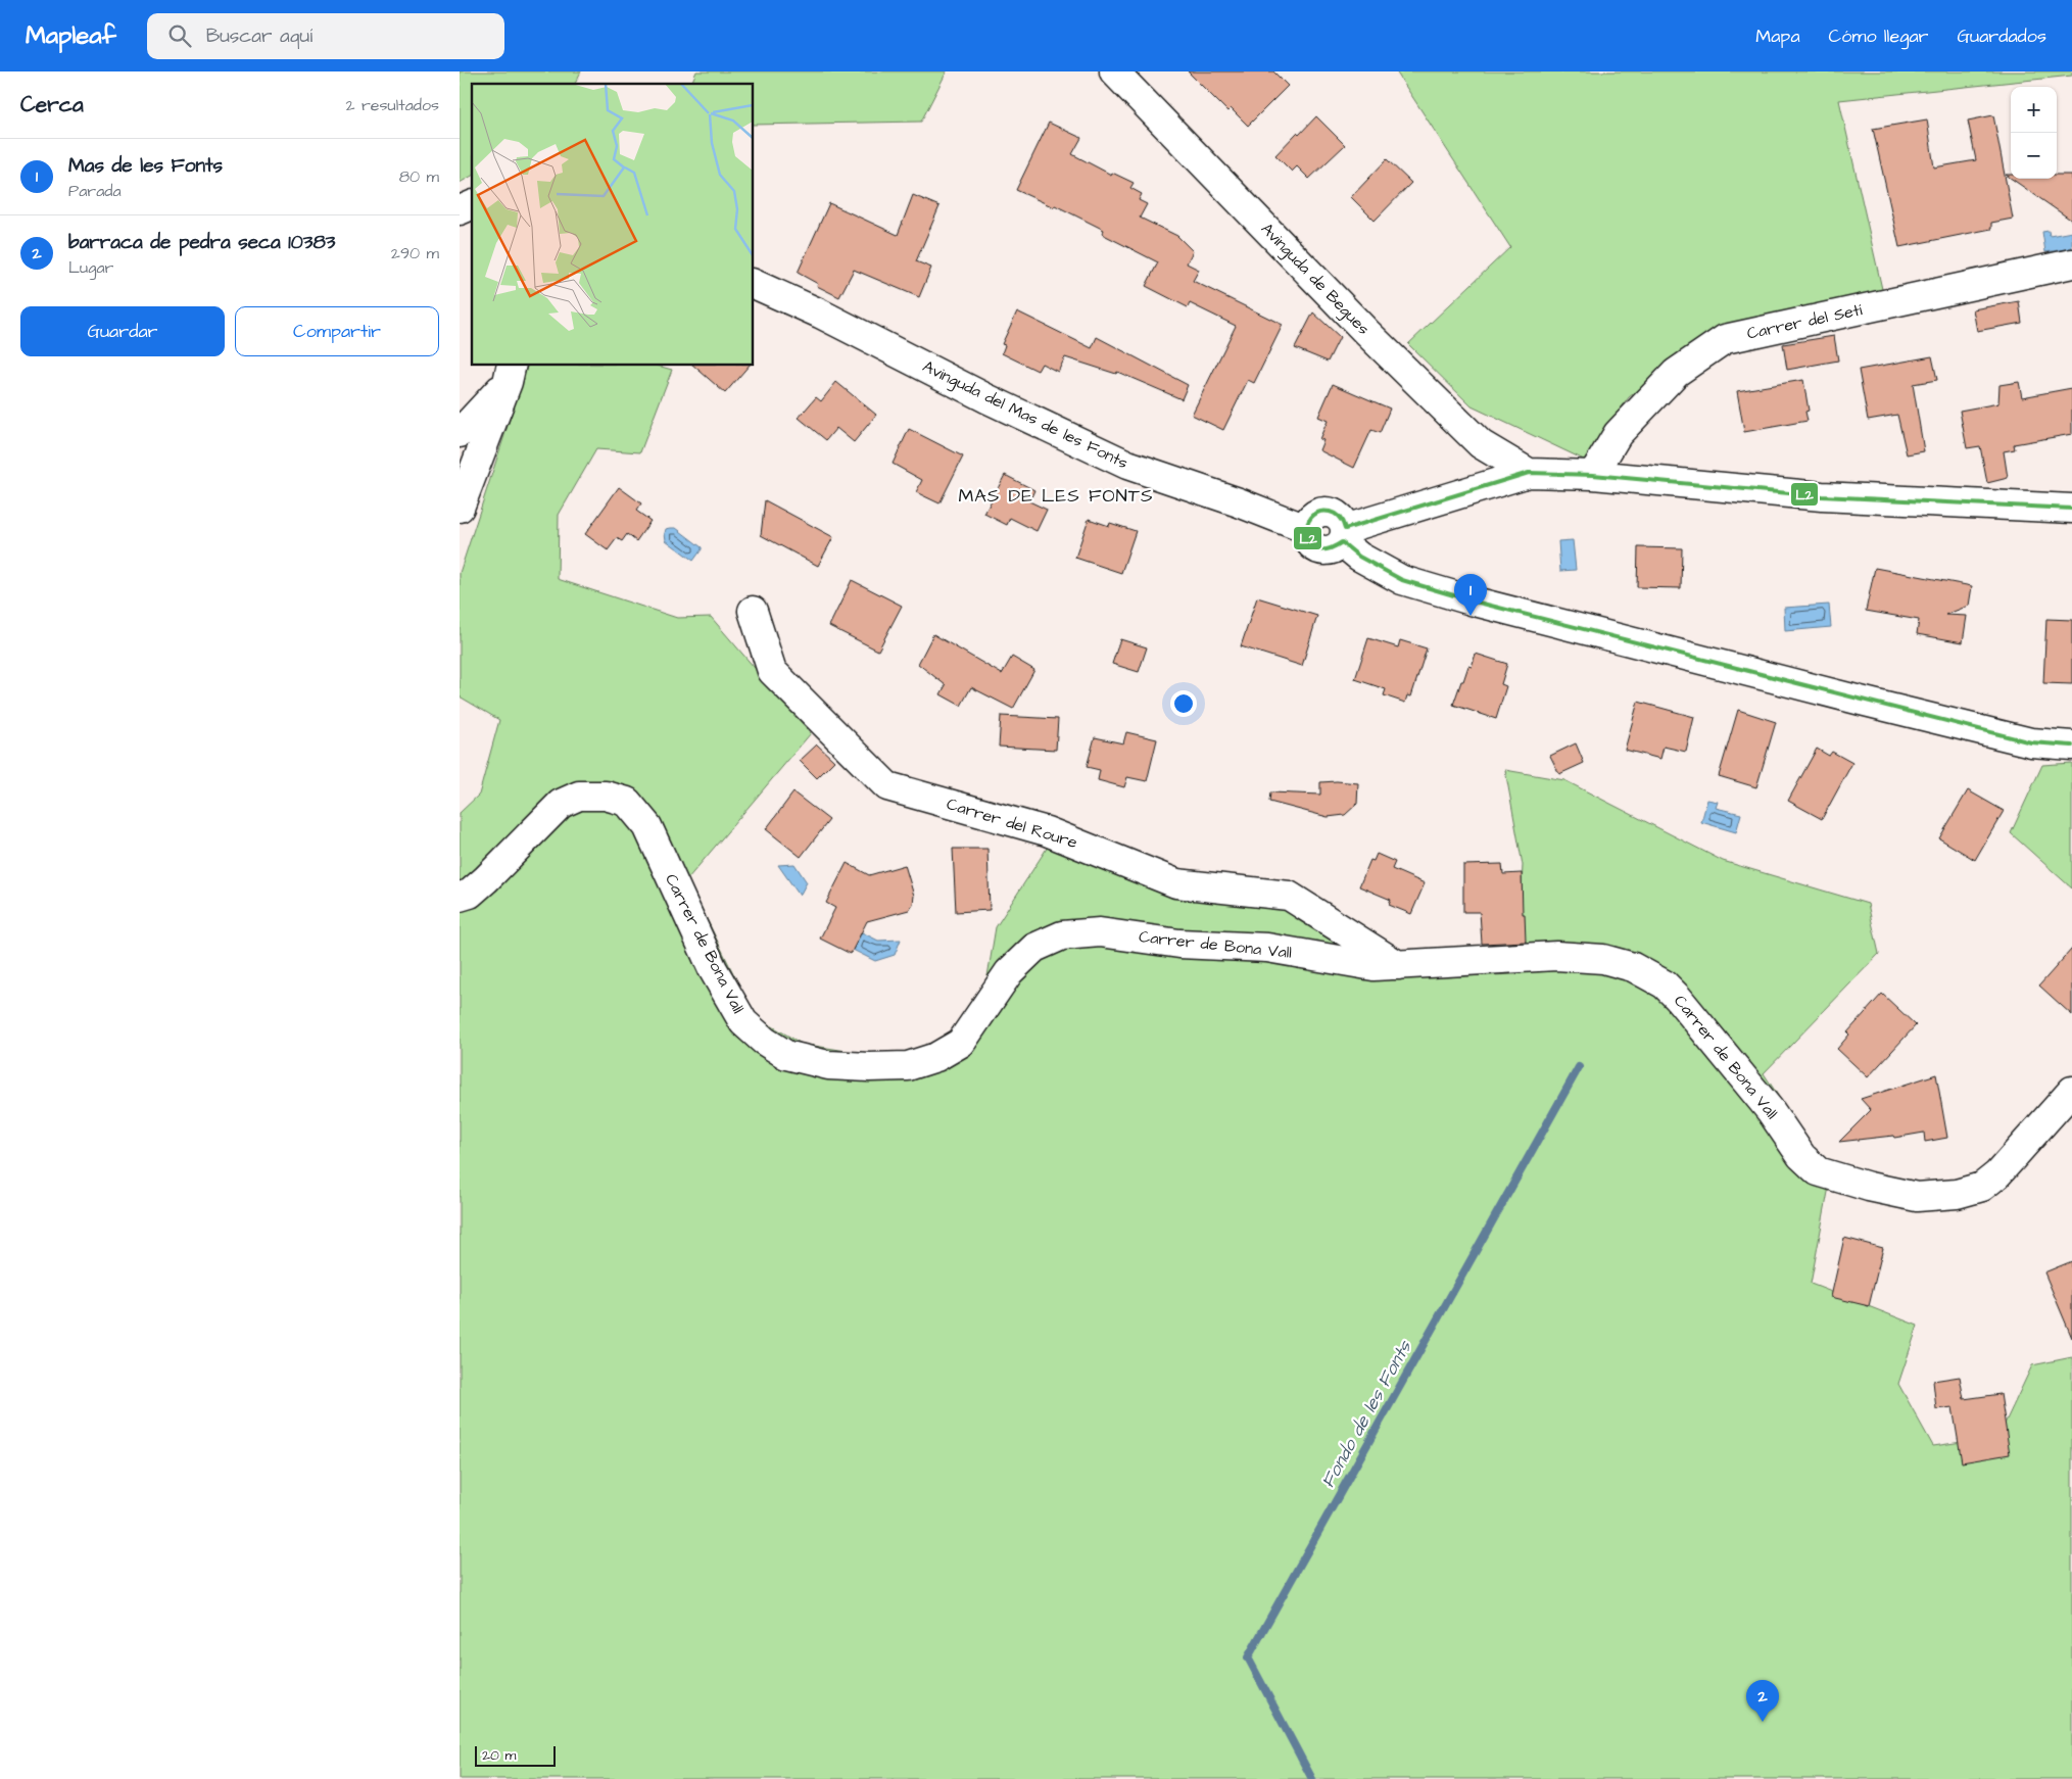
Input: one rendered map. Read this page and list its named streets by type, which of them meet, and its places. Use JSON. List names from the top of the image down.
{
  "streets": {
    "street": [
      "Avinguda de Begues",
      "Carrer del Setí",
      "Avinguda del Mas de les Fonts",
      "Carrer del Roure",
      "Carrer de Bona Vall"
    ]
  },
  "crossings": [
    ["Avinguda de Begues", "Carrer del Setí"],
    ["Avinguda de Begues", "Avinguda del Mas de les Fonts"],
    ["Carrer del Roure", "Carrer de Bona Vall"]
  ],
  "districts": ["MAS DE LES FONTS"],
  "water": ["Fondo de les Fonts"],
  "lines": ["transit line L2"],
  "scale_bar": "20 m",
  "page": {
    "header": "Mapleaf",
    "search": "Buscar aquí",
    "nav": ["Mapa", "Cómo llegar", "Guardados"],
    "heading": ["Cerca", "2 resultados"],
    "map_buttons": ["+", "−"],
    "list": [
      {
        "mark": "1",
        "name": "Mas de les Fonts",
        "note": "Parada",
        "value": "80 m"
      },
      {
        "mark": "2",
        "name": "barraca de pedra seca 10383",
        "note": "Lugar",
        "value": "290 m"
      }
    ],
    "buttons": ["Guardar", "Compartir"],
    "pins": ["1", "2"],
    "scale": "20 m"
  }
}
